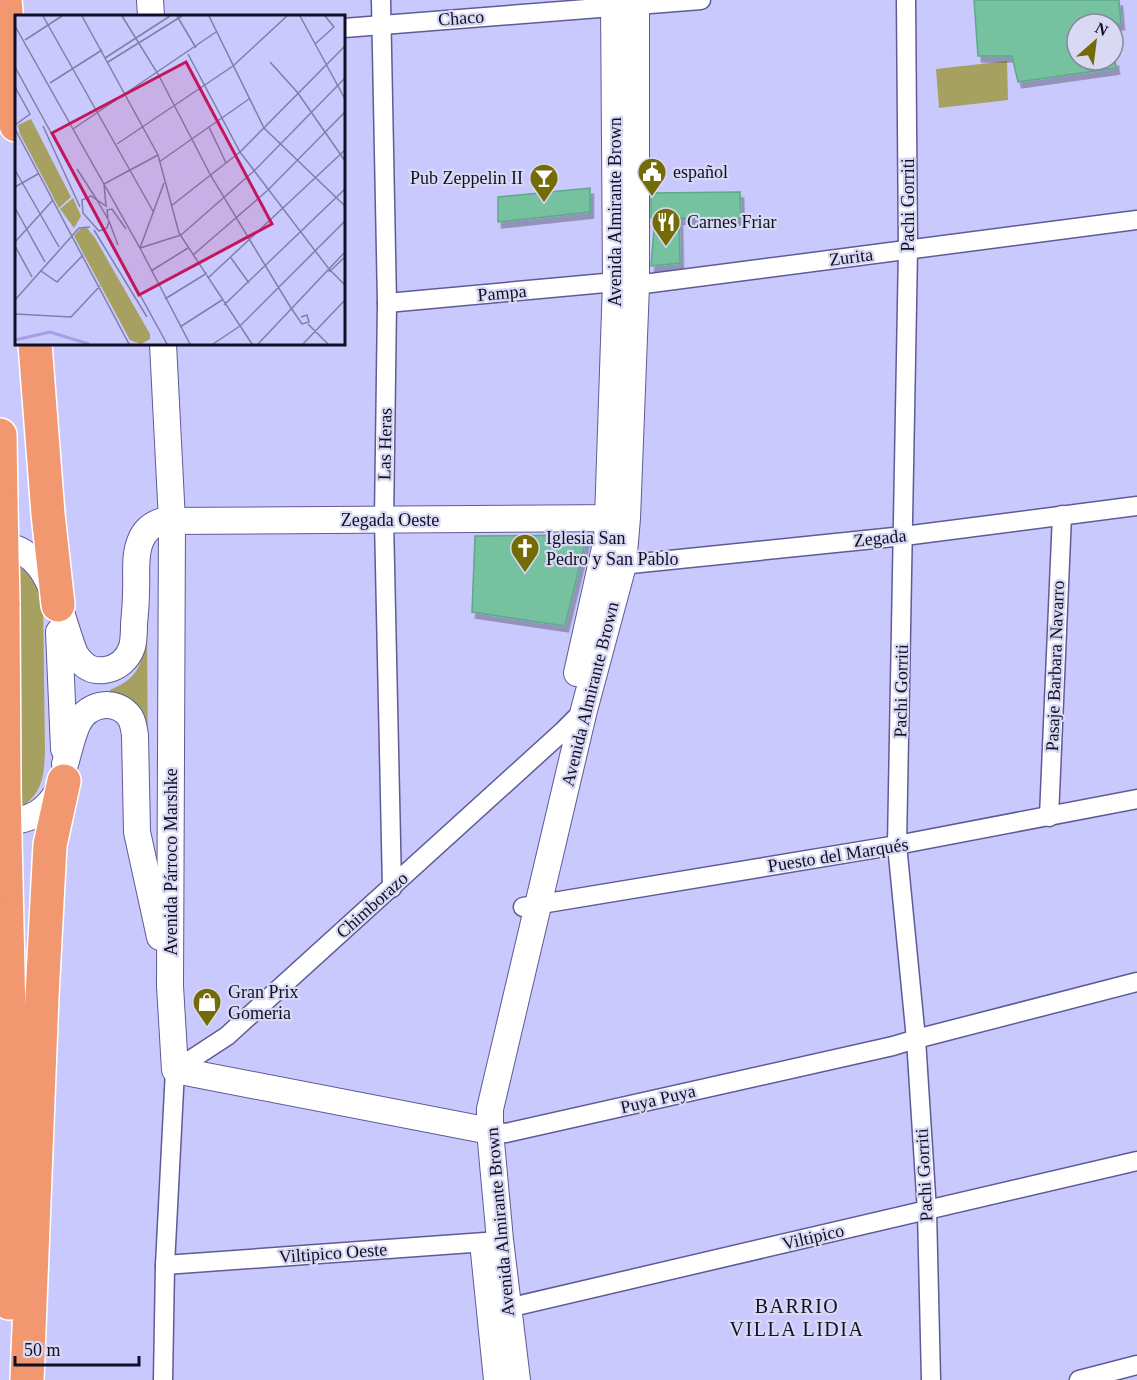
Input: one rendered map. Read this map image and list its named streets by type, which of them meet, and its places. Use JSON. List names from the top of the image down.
{
  "streets": {
    "main road": [
      "Avenida Almirante Brown",
      "Zegada Oeste",
      "Avenida Párroco Marshke",
      "Puya Puya"
    ],
    "street": [
      "Chaco",
      "Pachi Gorriti",
      "Zurita",
      "Pampa",
      "Las Heras",
      "Zegada",
      "Pasaje Barbara Navarro",
      "Puesto del Marqués",
      "Chimborazo",
      "Viltipico",
      "Viltipico Oeste"
    ]
  },
  "crossings": [
    ["Chaco", "Avenida Almirante Brown"],
    ["Chaco", "Las Heras"],
    ["Pachi Gorriti", "Zurita"],
    ["Pachi Gorriti", "Zegada"],
    ["Pachi Gorriti", "Puesto del Marqués"],
    ["Pachi Gorriti", "Puya Puya"],
    ["Pachi Gorriti", "Viltipico"],
    ["Avenida Almirante Brown", "Zurita"],
    ["Avenida Almirante Brown", "Pampa"],
    ["Avenida Almirante Brown", "Zegada Oeste"],
    ["Avenida Almirante Brown", "Zegada"],
    ["Avenida Almirante Brown", "Puesto del Marqués"],
    ["Avenida Almirante Brown", "Chimborazo"],
    ["Avenida Almirante Brown", "Puya Puya"],
    ["Avenida Almirante Brown", "Viltipico"],
    ["Avenida Almirante Brown", "Viltipico Oeste"],
    ["Zurita", "Pampa"],
    ["Pampa", "Las Heras"],
    ["Las Heras", "Zegada Oeste"],
    ["Las Heras", "Chimborazo"],
    ["Zegada Oeste", "Avenida Párroco Marshke"],
    ["Zegada", "Pasaje Barbara Navarro"],
    ["Pasaje Barbara Navarro", "Puesto del Marqués"],
    ["Avenida Párroco Marshke", "Chimborazo"],
    ["Avenida Párroco Marshke", "Puya Puya"],
    ["Avenida Párroco Marshke", "Viltipico Oeste"],
    ["Chimborazo", "Puya Puya"]
  ],
  "districts": ["BARRIO VILLA LIDIA"],
  "places": {
    "public building": ["español"],
    "bar": ["Pub Zeppelin II"],
    "restaurant": ["Carnes Friar"],
    "church": ["Iglesia San Pedro y San Pablo"],
    "shop": ["Gran Prix Gomeria"]
  },
  "scale_bar": "50 m",
  "north": "top right"
}
